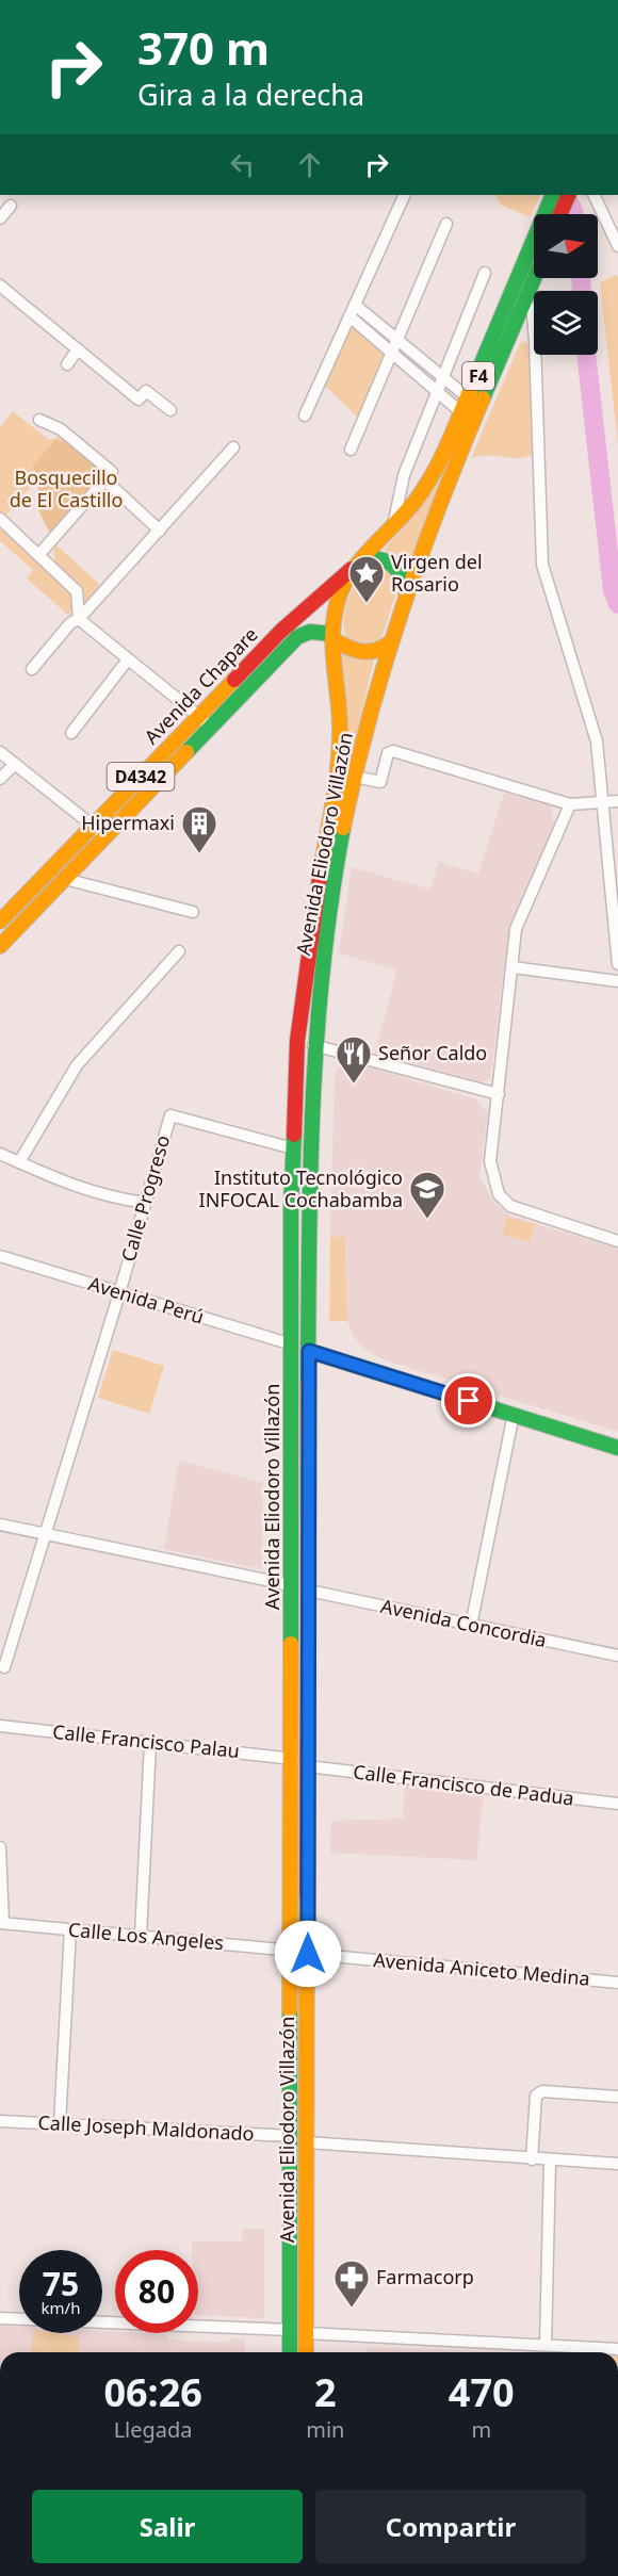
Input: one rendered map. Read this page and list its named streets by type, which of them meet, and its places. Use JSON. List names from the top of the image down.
{
  "streets": {
    "main road": [
      "F4",
      "Avenida Chapare",
      "D4342",
      "Avenida Eliodoro Villazón"
    ],
    "street": [
      "Calle Progreso",
      "Avenida Perú",
      "Avenida Concordia",
      "Calle Francisco Palau",
      "Calle Francisco de Padua",
      "Calle Los Angeles",
      "Avenida Aniceto Medina",
      "Calle Joseph Maldonado"
    ]
  },
  "crossings": [
    ["F4", "Avenida Chapare"],
    ["F4", "Avenida Eliodoro Villazón"],
    ["Avenida Chapare", "Avenida Eliodoro Villazón"],
    ["Avenida Eliodoro Villazón", "Calle Progreso"],
    ["Avenida Eliodoro Villazón", "Avenida Perú"],
    ["Avenida Eliodoro Villazón", "Avenida Concordia"],
    ["Avenida Eliodoro Villazón", "Calle Francisco Palau"],
    ["Avenida Eliodoro Villazón", "Calle Francisco de Padua"],
    ["Avenida Eliodoro Villazón", "Calle Los Angeles"],
    ["Avenida Eliodoro Villazón", "Avenida Aniceto Medina"],
    ["Avenida Eliodoro Villazón", "Calle Joseph Maldonado"],
    ["Calle Progreso", "Avenida Perú"]
  ],
  "parks": ["Bosquecillo de El Castillo"],
  "places": {
    "place": ["Virgen del Rosario"],
    "building": ["Hipermaxi"],
    "restaurant": ["Señor Caldo"],
    "school or university": ["Instituto Tecnológico INFOCAL Cochabamba"],
    "pharmacy": ["Farmacorp"]
  },
  "north": "right",
  "page": {
    "turn": ["370 m", "Gira a la derecha"],
    "speed": "75 km/h",
    "limit": "80",
    "eta": [
      "06:26",
      "Llegada",
      "2",
      "min",
      "470",
      "m"
    ],
    "buttons": ["Salir", "Compartir"]
  }
}
